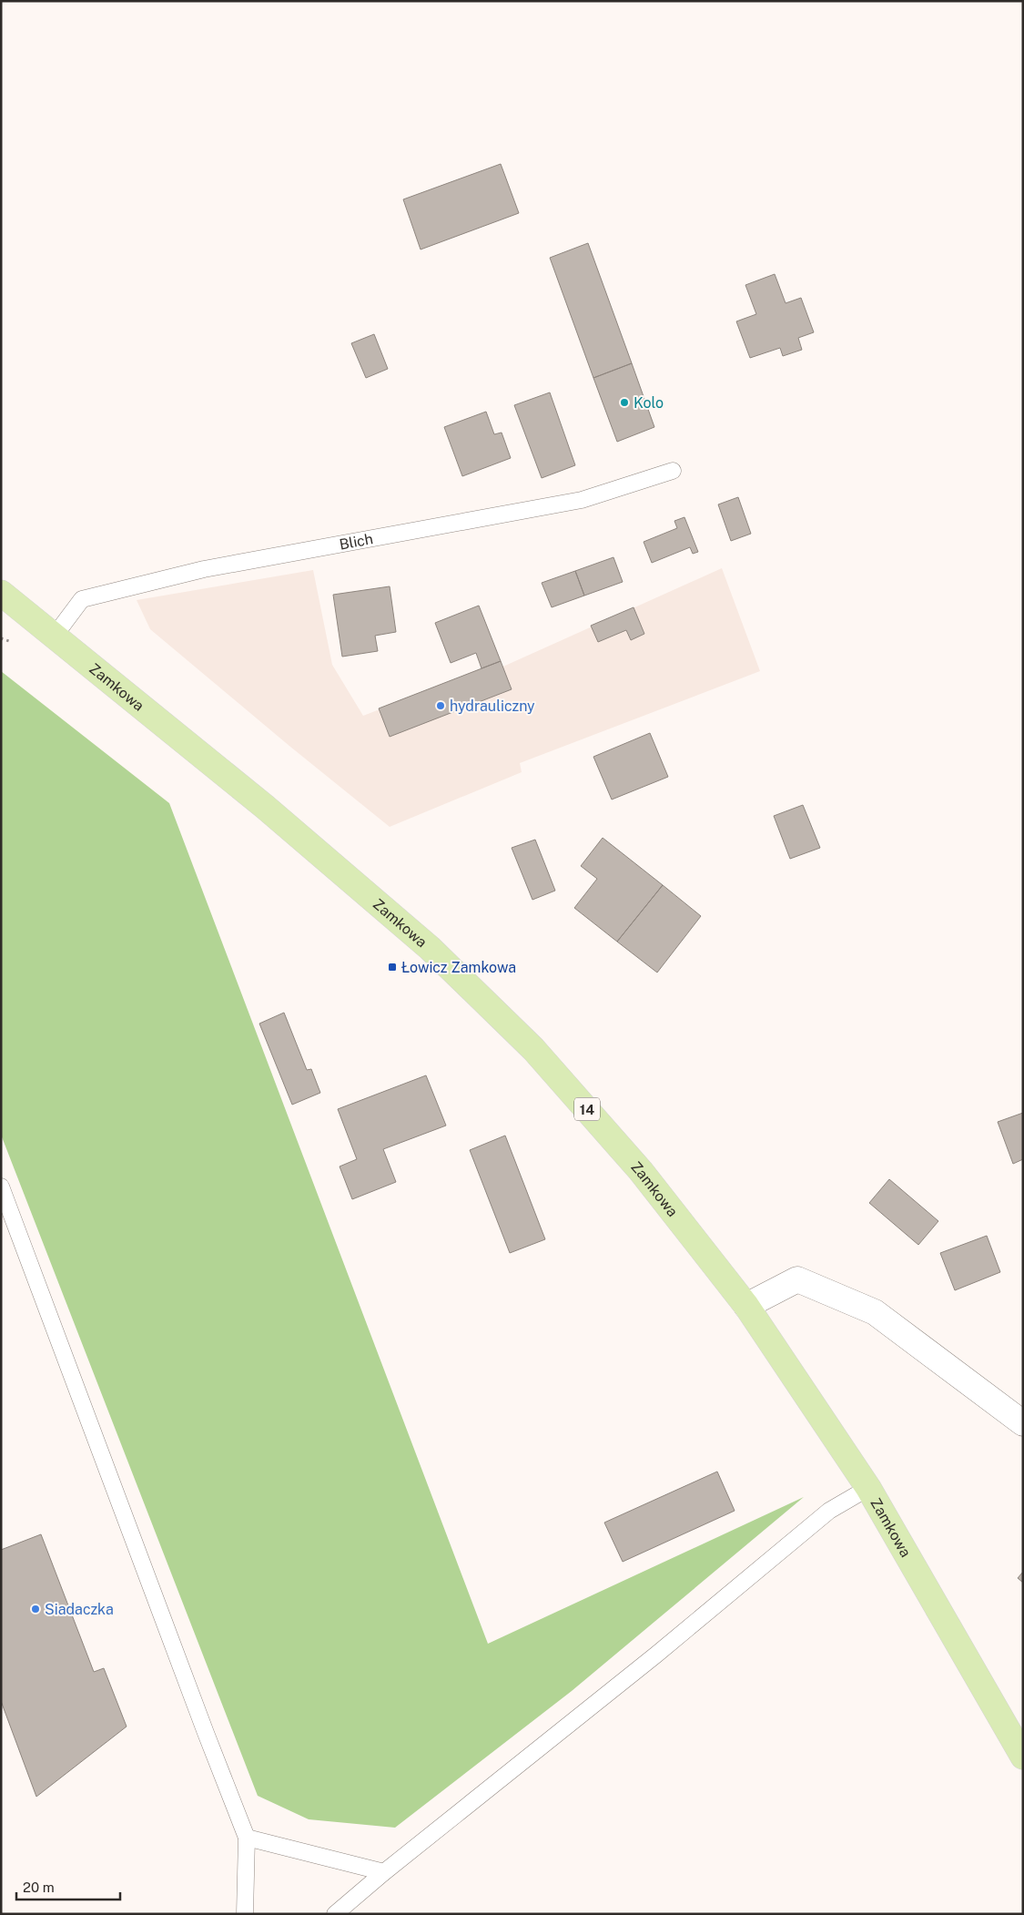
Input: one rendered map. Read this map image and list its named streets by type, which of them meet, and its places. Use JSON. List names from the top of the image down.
{
  "streets": {
    "main road": ["Zamkowa", "14"],
    "lane": ["Blich"]
  },
  "crossings": [
    ["Blich", "Zamkowa"]
  ],
  "places": {
    "other": ["Kolo", "hydrauliczny", "Siadaczka"],
    "transit": ["Łowicz Zamkowa"]
  },
  "scale_bar": "20 m"
}
